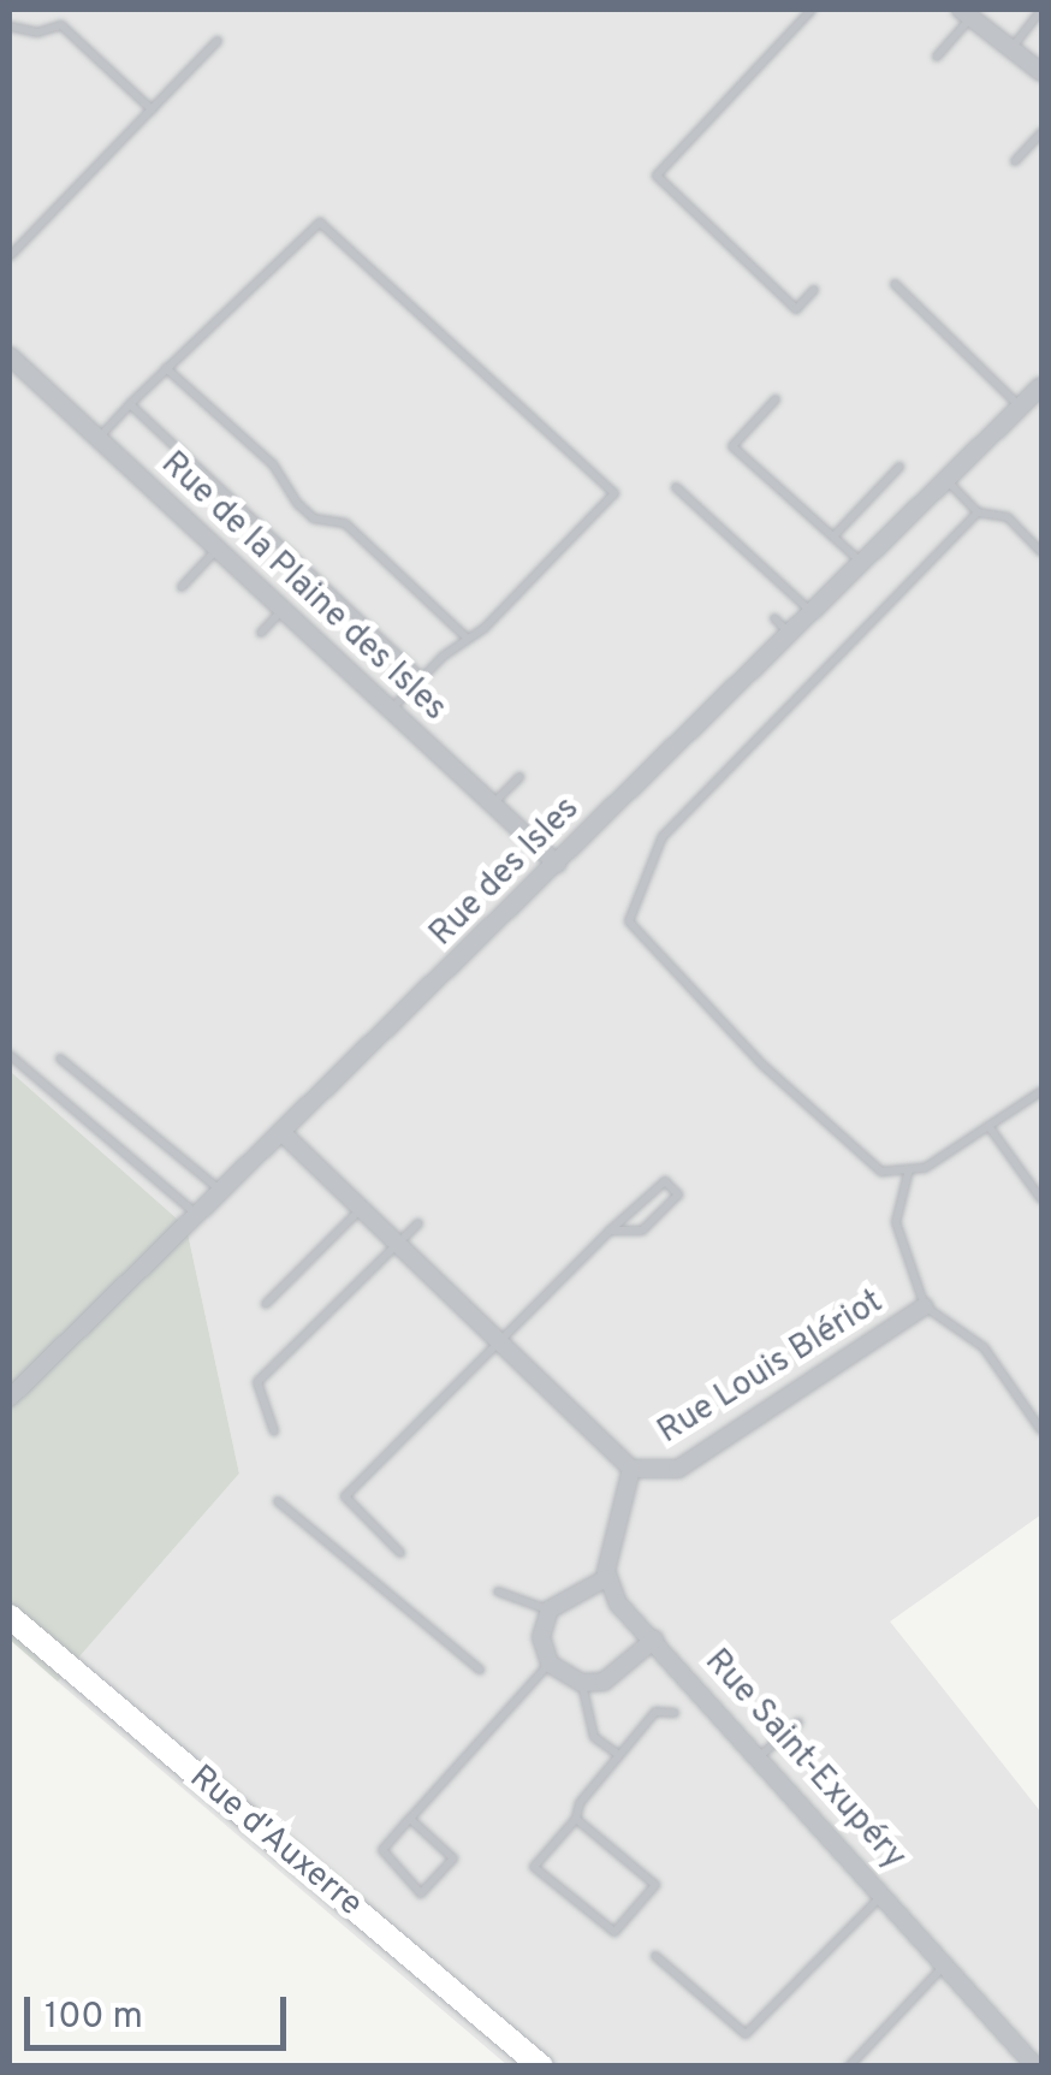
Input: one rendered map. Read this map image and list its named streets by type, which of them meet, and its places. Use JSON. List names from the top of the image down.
{
  "streets": {
    "main road": ["Rue d'Auxerre"],
    "street": [
      "Rue de la Plaine des Isles",
      "Rue des Isles",
      "Rue Louis Blériot",
      "Rue Saint-Exupéry"
    ]
  },
  "crossings": [
    ["Rue de la Plaine des Isles", "Rue des Isles"]
  ],
  "scale_bar": "100 m"
}
